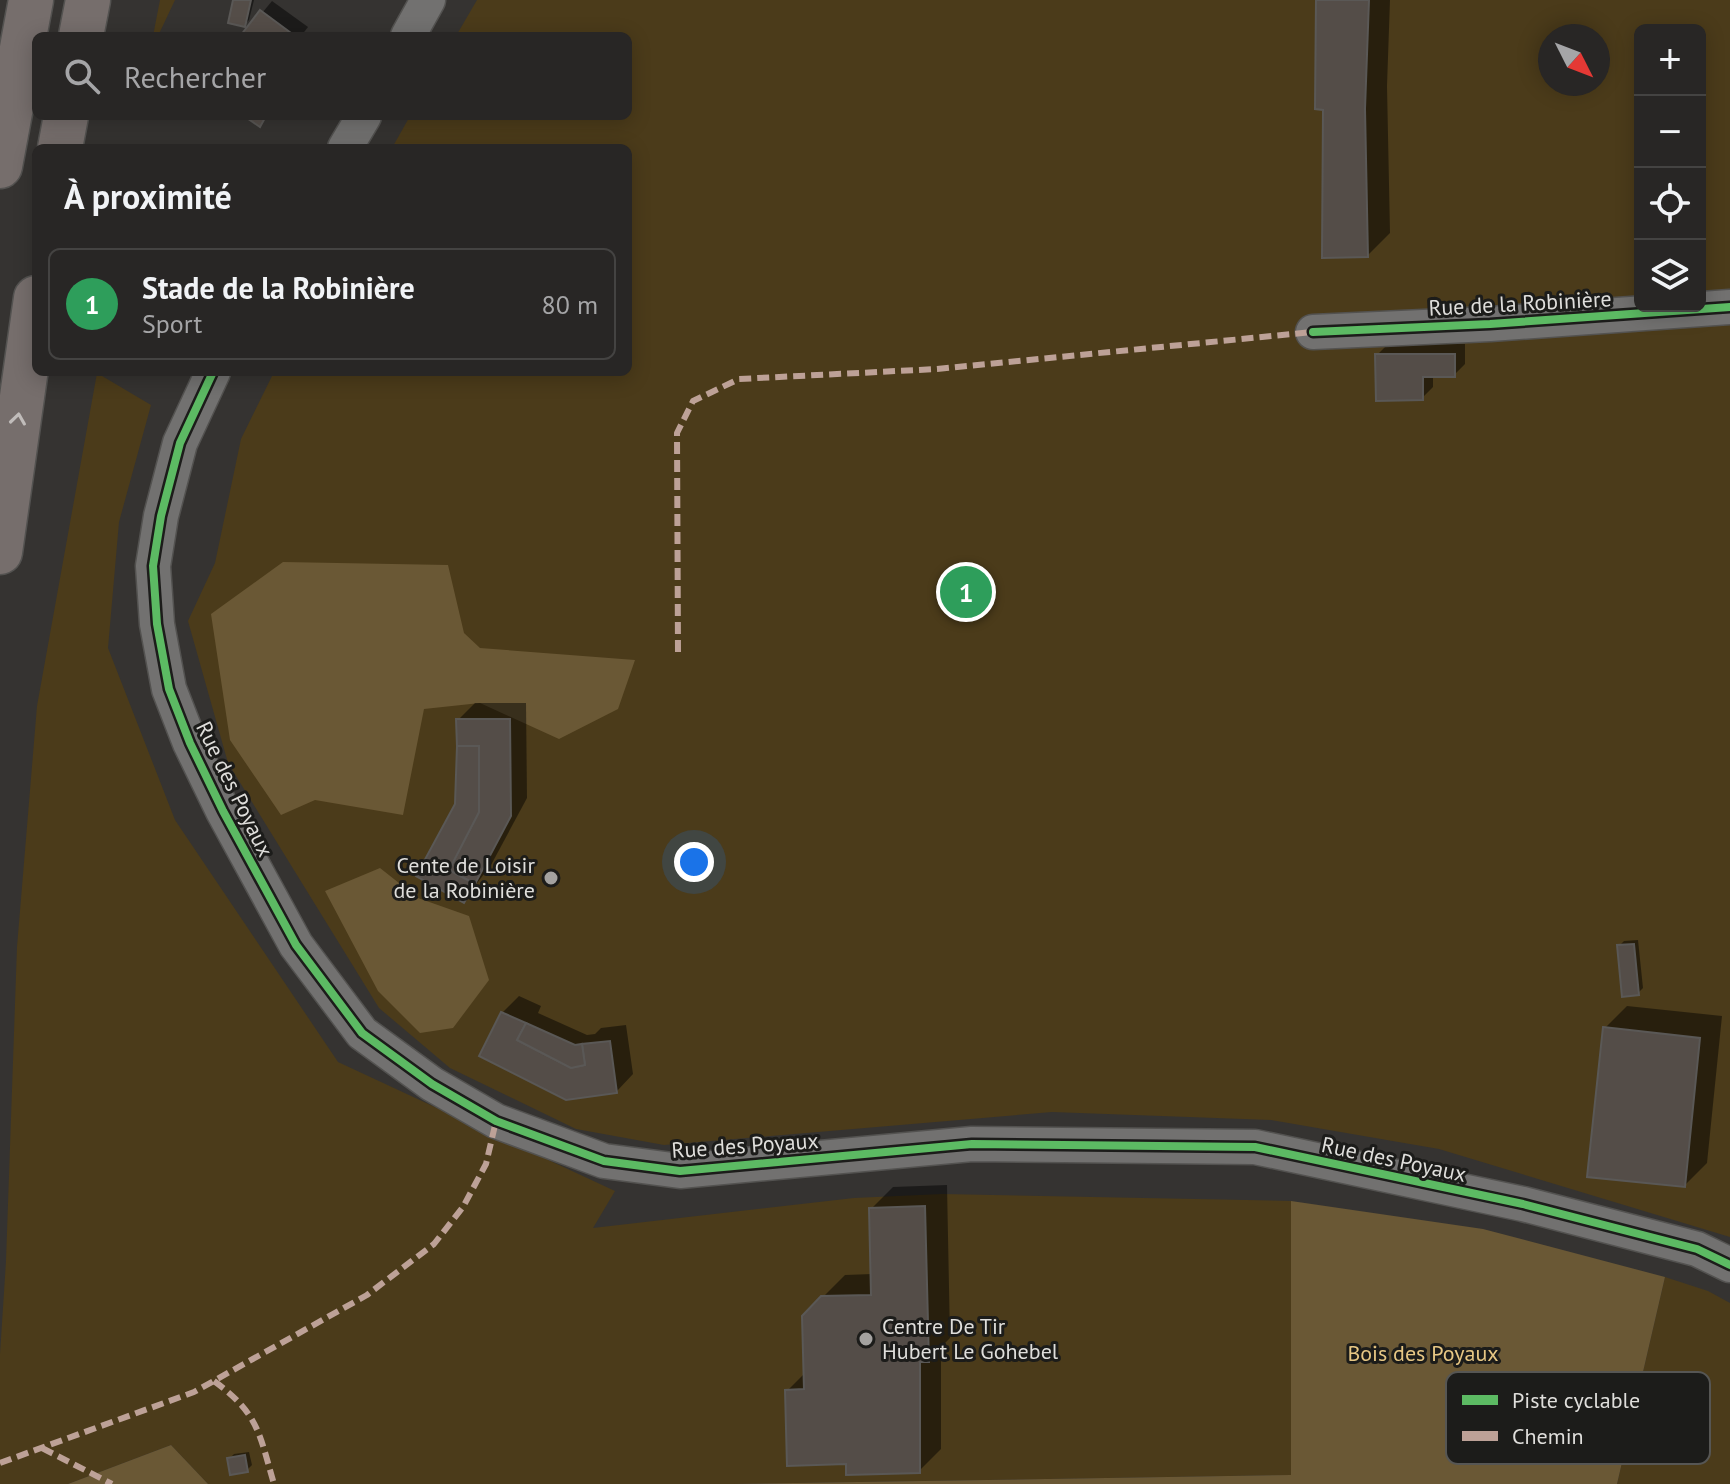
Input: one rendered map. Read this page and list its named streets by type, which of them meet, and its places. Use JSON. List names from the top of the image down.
{
  "streets": {
    "street": ["Rue de la Robinière", "Rue des Poyaux"]
  },
  "parks": ["Bois des Poyaux"],
  "places": ["Cente de Loisir de la Robinière", "Centre De Tir Hubert Le Gohebel"],
  "legend": ["Piste cyclable", "Chemin"],
  "north": "bottom right",
  "page": {
    "map_buttons": ["+", "−"],
    "search": "Rechercher",
    "heading": "À proximité",
    "list": [
      {
        "mark": "1",
        "name": "Stade de la Robinière",
        "note": "Sport",
        "value": "80 m"
      }
    ],
    "pins": "1"
  }
}
